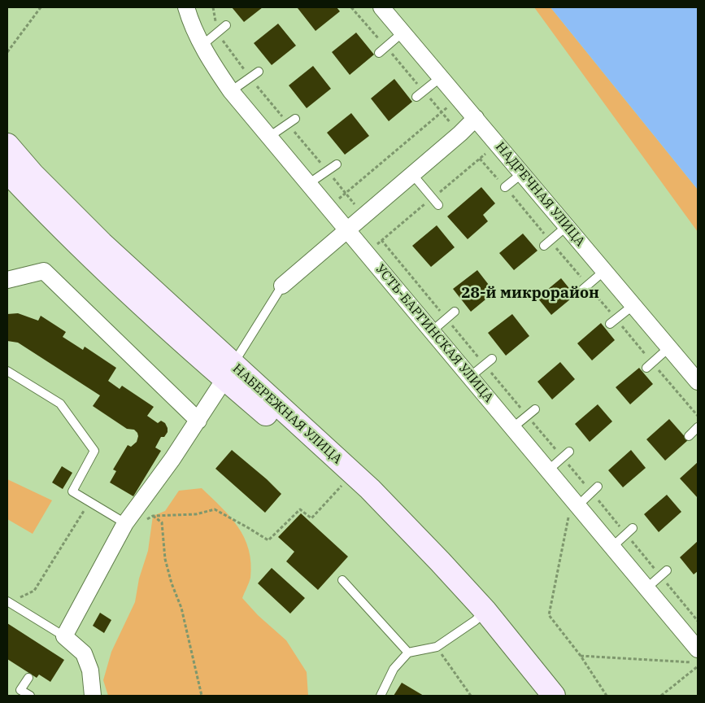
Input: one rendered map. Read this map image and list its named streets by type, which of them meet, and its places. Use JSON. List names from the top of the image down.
{
  "streets": {
    "main road": ["НАБЕРЕЖНАЯ УЛИЦА"],
    "street": ["НАДРЕЧНАЯ УЛИЦА", "УСТЬ-БАРГИНСКАЯ УЛИЦА"]
  },
  "districts": ["28-й микрорайон"]
}
